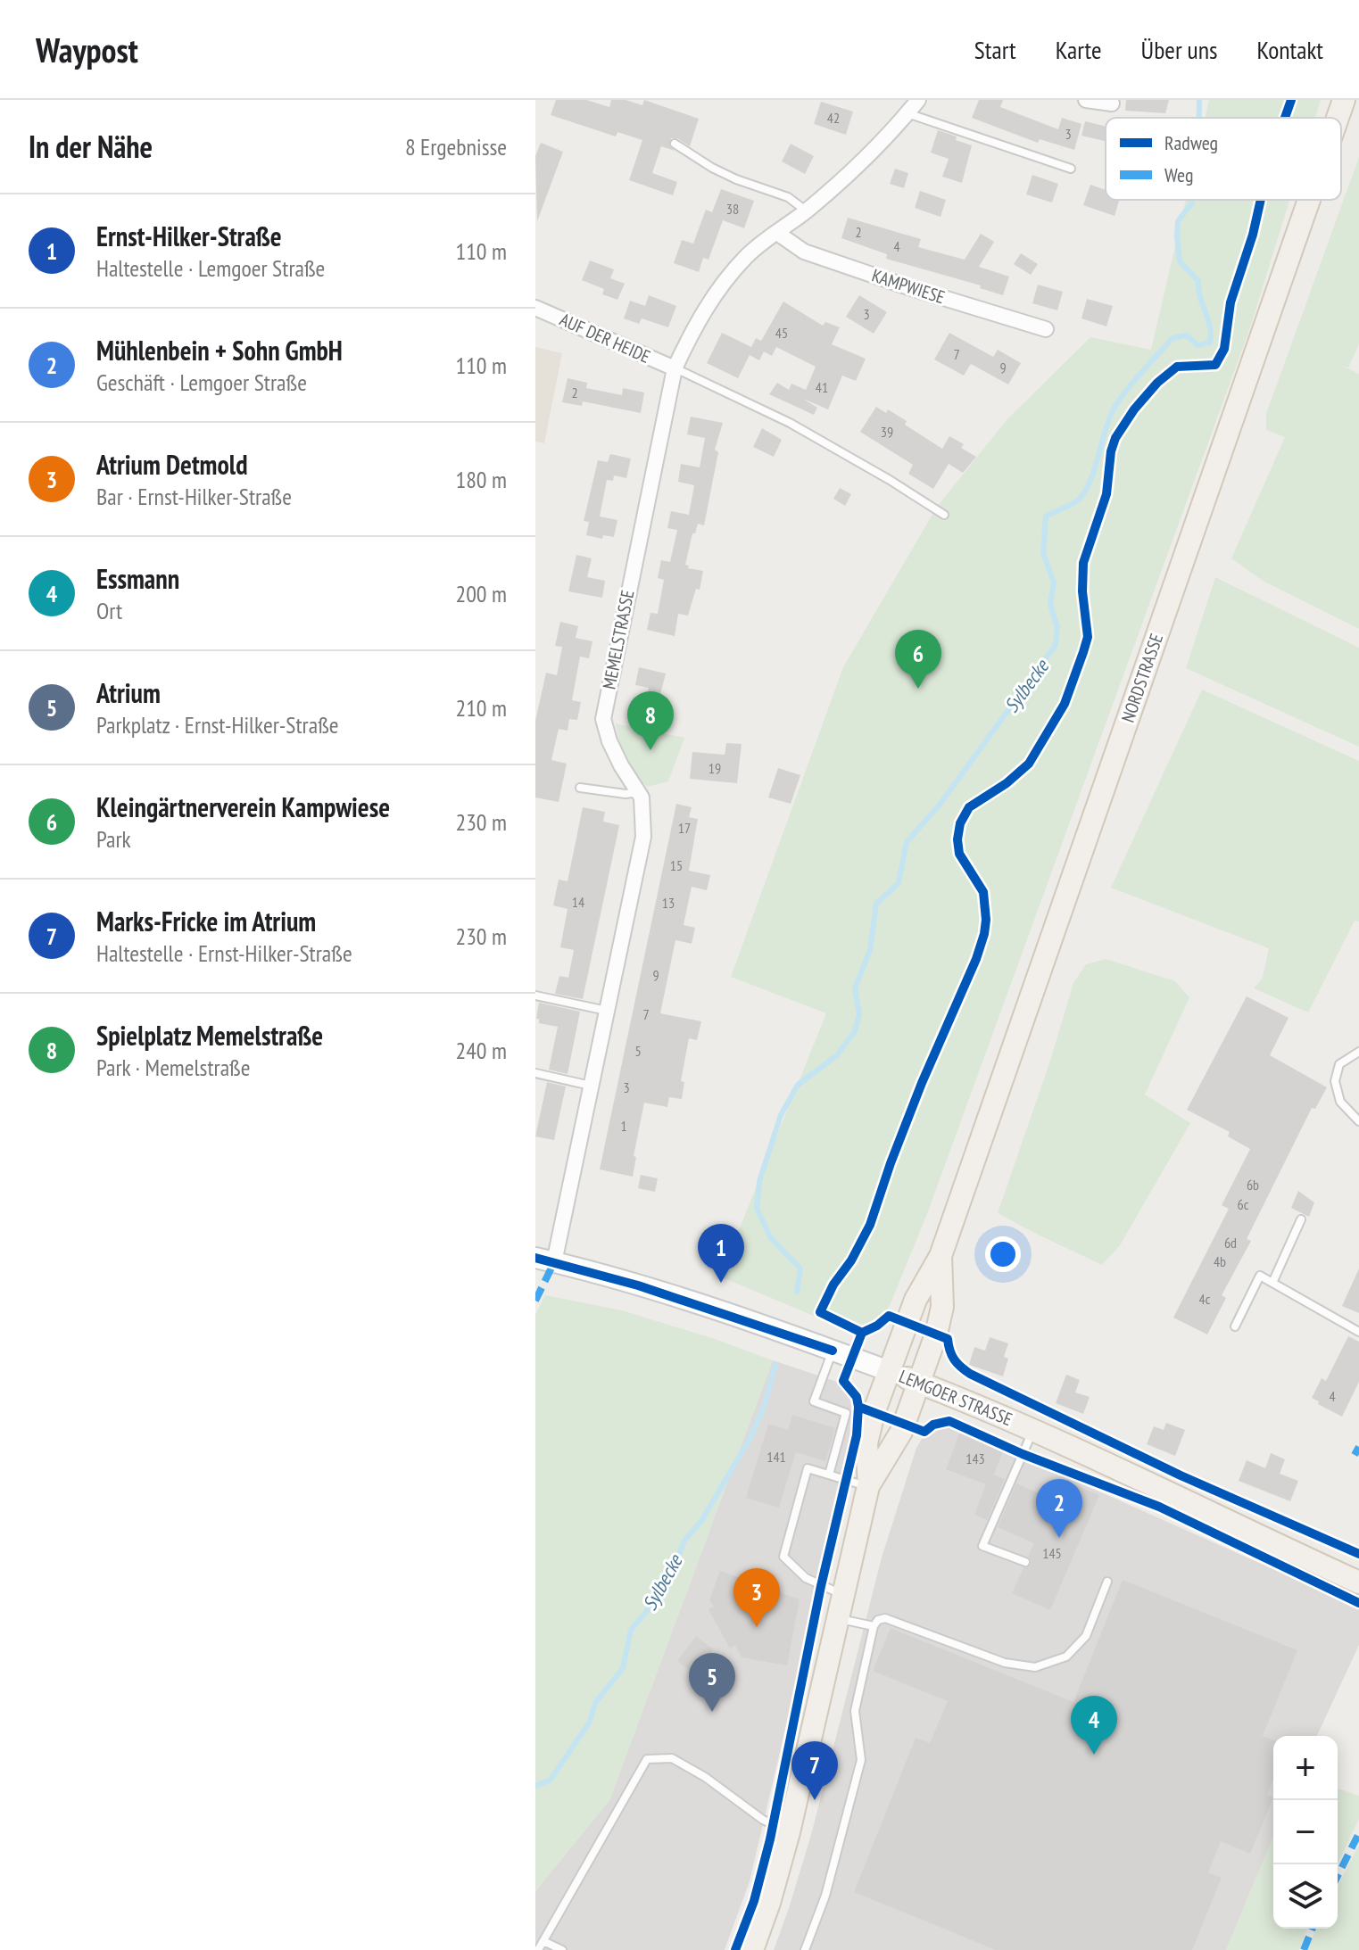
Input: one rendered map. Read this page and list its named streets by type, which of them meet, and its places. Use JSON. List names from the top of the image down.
{
  "streets": {
    "main road": ["NORDSTRASSE", "LEMGOER STRASSE"],
    "street": ["KAMPWIESE", "AUF DER HEIDE", "MEMELSTRASSE"]
  },
  "crossings": [
    ["KAMPWIESE", "MEMELSTRASSE"],
    ["AUF DER HEIDE", "MEMELSTRASSE"],
    ["MEMELSTRASSE", "LEMGOER STRASSE"],
    ["NORDSTRASSE", "LEMGOER STRASSE"]
  ],
  "water": ["Sylbecke"],
  "house_numbers": [
    "42",
    "3",
    "38",
    "2",
    "4",
    "3",
    "45",
    "7",
    "9",
    "41",
    "2",
    "39",
    "19",
    "17",
    "15",
    "14",
    "13",
    "9",
    "7",
    "5",
    "3",
    "1",
    "6b",
    "6c",
    "6d",
    "4b",
    "4c",
    "4",
    "141",
    "143",
    "145"
  ],
  "legend": ["Radweg", "Weg"],
  "page": {
    "header": "Waypost",
    "nav": [
      "Start",
      "Karte",
      "Über uns",
      "Kontakt"
    ],
    "heading": ["In der Nähe", "8 Ergebnisse"],
    "list": [
      {
        "mark": "1",
        "name": "Ernst-Hilker-Straße",
        "note": "Haltestelle · Lemgoer Straße",
        "value": "110 m"
      },
      {
        "mark": "2",
        "name": "Mühlenbein + Sohn GmbH",
        "note": "Geschäft · Lemgoer Straße",
        "value": "110 m"
      },
      {
        "mark": "3",
        "name": "Atrium Detmold",
        "note": "Bar · Ernst-Hilker-Straße",
        "value": "180 m"
      },
      {
        "mark": "4",
        "name": "Essmann",
        "note": "Ort",
        "value": "200 m"
      },
      {
        "mark": "5",
        "name": "Atrium",
        "note": "Parkplatz · Ernst-Hilker-Straße",
        "value": "210 m"
      },
      {
        "mark": "6",
        "name": "Kleingärtnerverein Kampwiese",
        "note": "Park",
        "value": "230 m"
      },
      {
        "mark": "7",
        "name": "Marks-Fricke im Atrium",
        "note": "Haltestelle · Ernst-Hilker-Straße",
        "value": "230 m"
      },
      {
        "mark": "8",
        "name": "Spielplatz Memelstraße",
        "note": "Park · Memelstraße",
        "value": "240 m"
      }
    ],
    "pins": [
      "6",
      "8",
      "1",
      "2",
      "3",
      "5",
      "4",
      "7"
    ],
    "map_buttons": ["+", "−"]
  }
}
